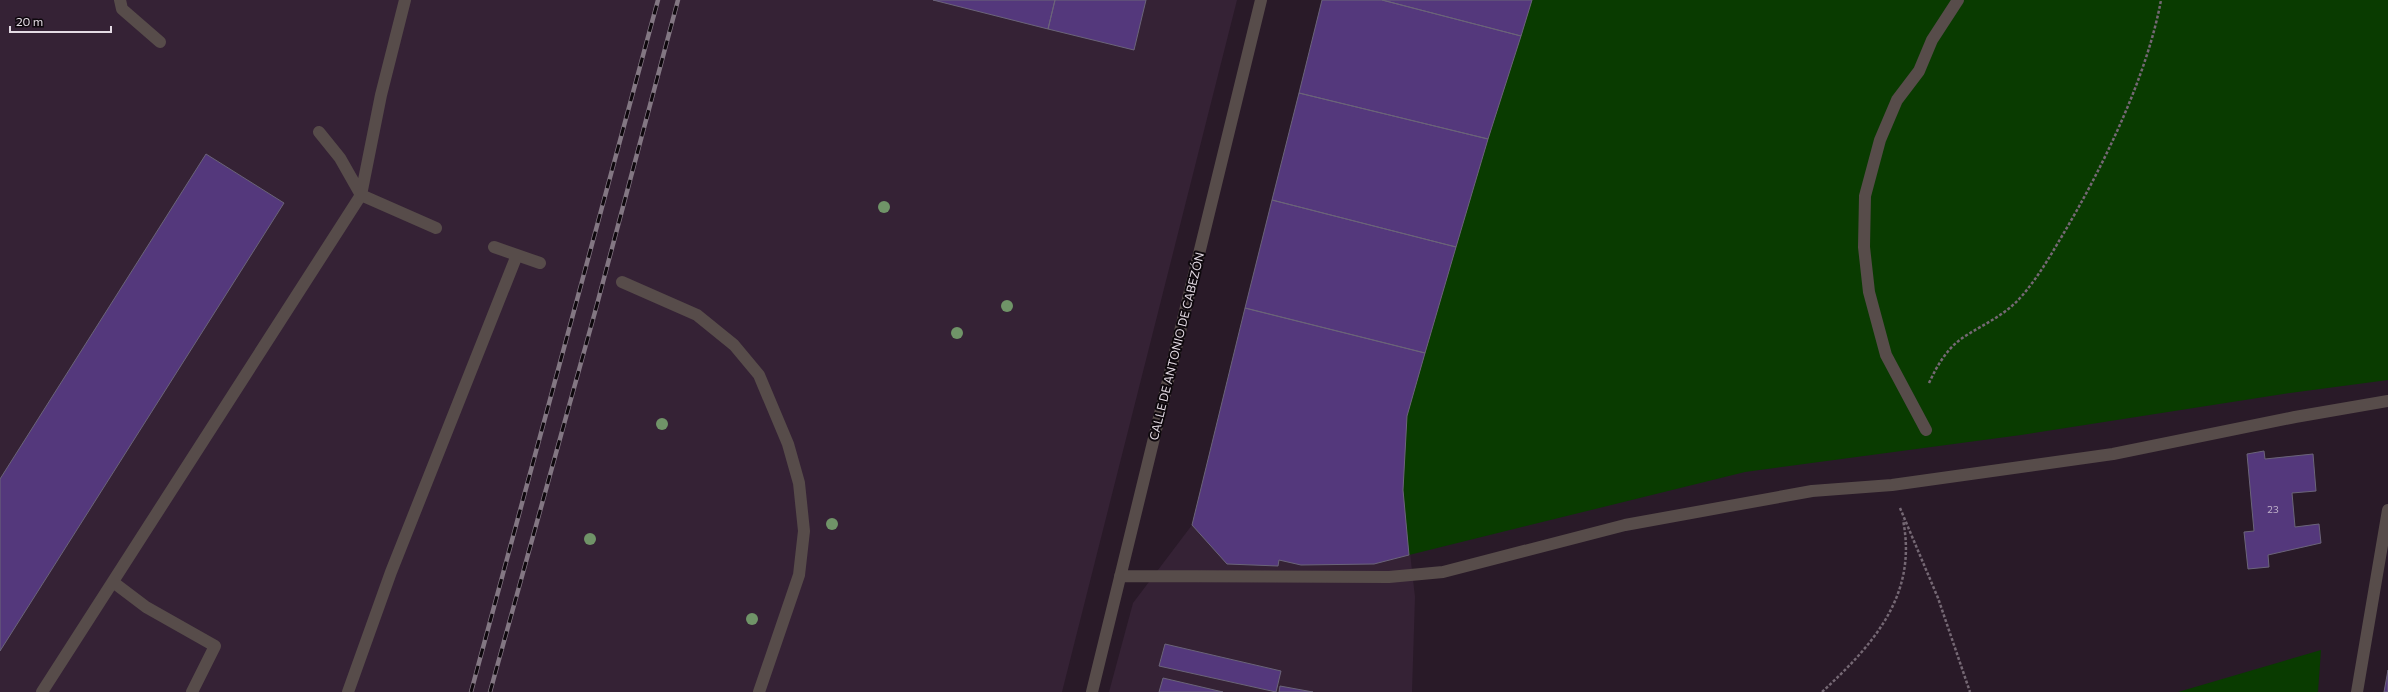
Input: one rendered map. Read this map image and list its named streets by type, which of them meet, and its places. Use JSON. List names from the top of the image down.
{
  "streets": {
    "street": ["CALLE DE ANTONIO DE CABEZÓN"]
  },
  "house_numbers": ["23"],
  "scale_bar": "20 m"
}
